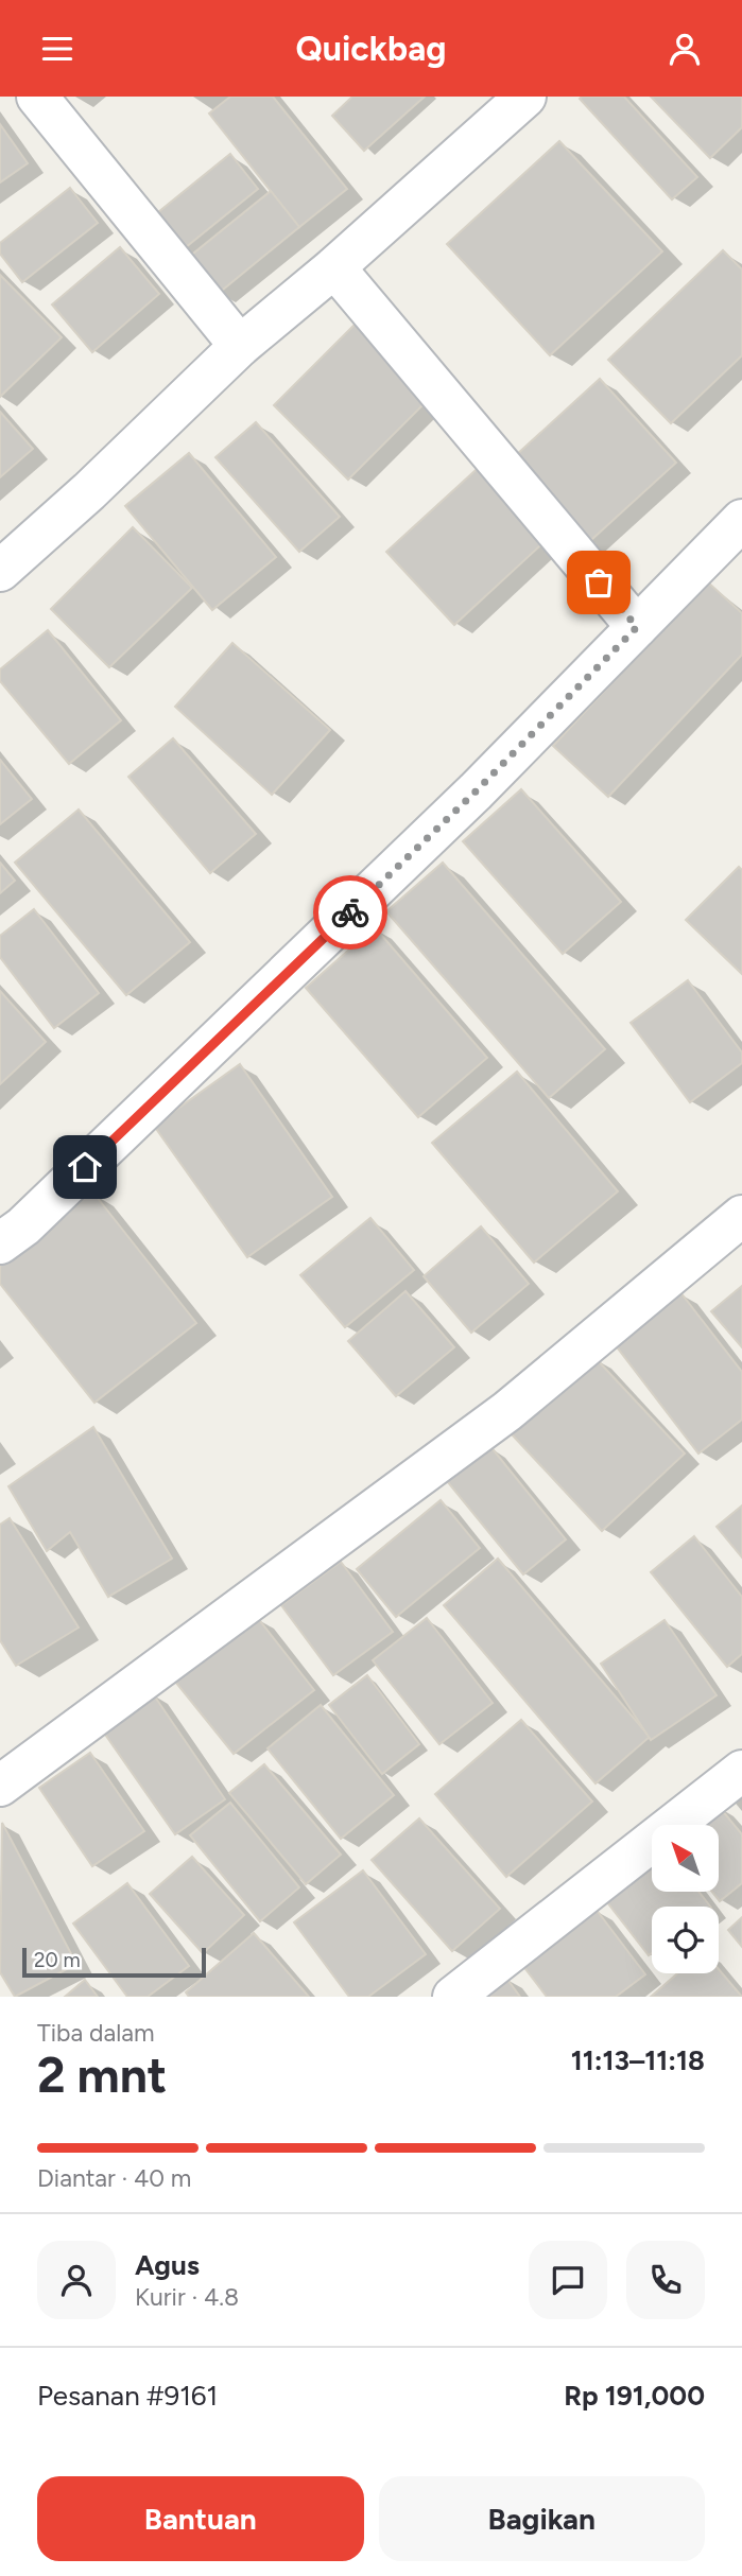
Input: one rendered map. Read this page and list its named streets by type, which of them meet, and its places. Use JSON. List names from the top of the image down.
{
  "scale_bar": "20 m",
  "north": "top left",
  "page": {
    "header": "Quickbag",
    "scale": "20 m",
    "heading": ["2 mnt", "Tiba dalam", "11:13–11:18"],
    "panel": [
      "Agus",
      "Kurir · 4.8",
      "Pesanan #9161",
      "Rp 191,000"
    ],
    "bar": "Diantar · 40 m",
    "buttons": ["Bantuan", "Bagikan"]
  }
}
